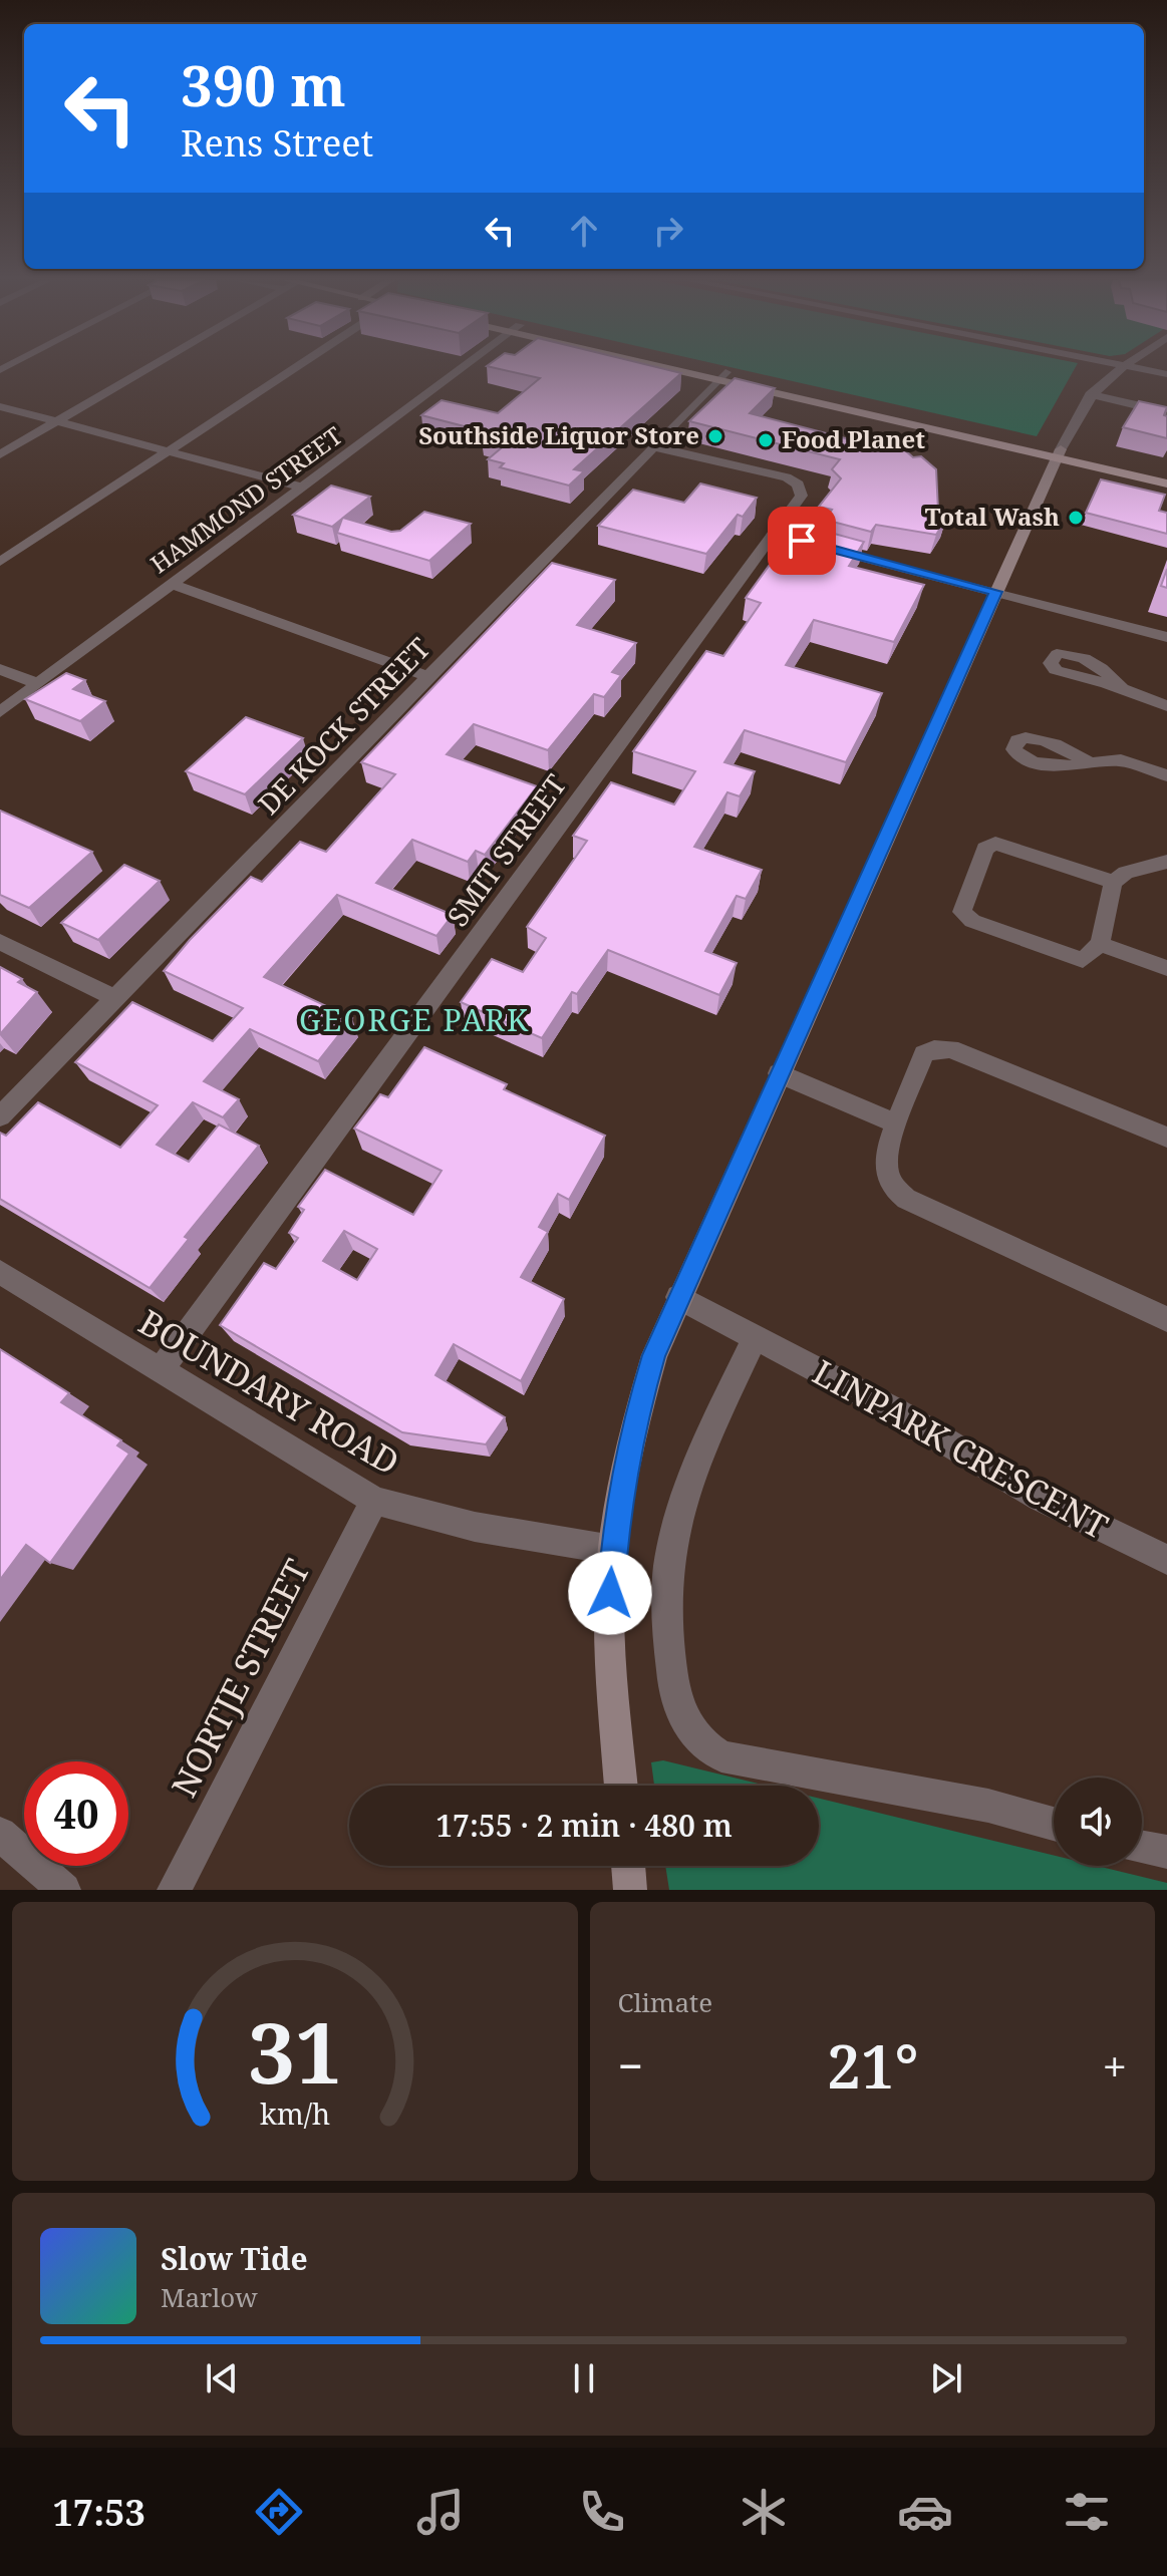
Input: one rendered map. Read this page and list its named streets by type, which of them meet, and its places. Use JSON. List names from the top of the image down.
{
  "streets": {
    "street": [
      "HAMMOND STREET",
      "DE KOCK STREET",
      "SMIT STREET",
      "BOUNDARY ROAD",
      "LINPARK CRESCENT",
      "NORTJE STREET"
    ]
  },
  "crossings": [
    ["DE KOCK STREET", "SMIT STREET"],
    ["SMIT STREET", "BOUNDARY ROAD"],
    ["BOUNDARY ROAD", "NORTJE STREET"]
  ],
  "districts": ["GEORGE PARK"],
  "places": ["Southside Liquor Store", "Food Planet", "Total Wash"],
  "page": {
    "turn": ["390 m", "Rens Street"],
    "limit": "40",
    "trip": "17:55 · 2 min · 480 m",
    "tile": "Climate",
    "heat": ["−", "21°", "+"],
    "song": ["Slow Tide", "Marlow"],
    "tabs": "17:53",
    "gauge": ["31", "km/h"]
  }
}
